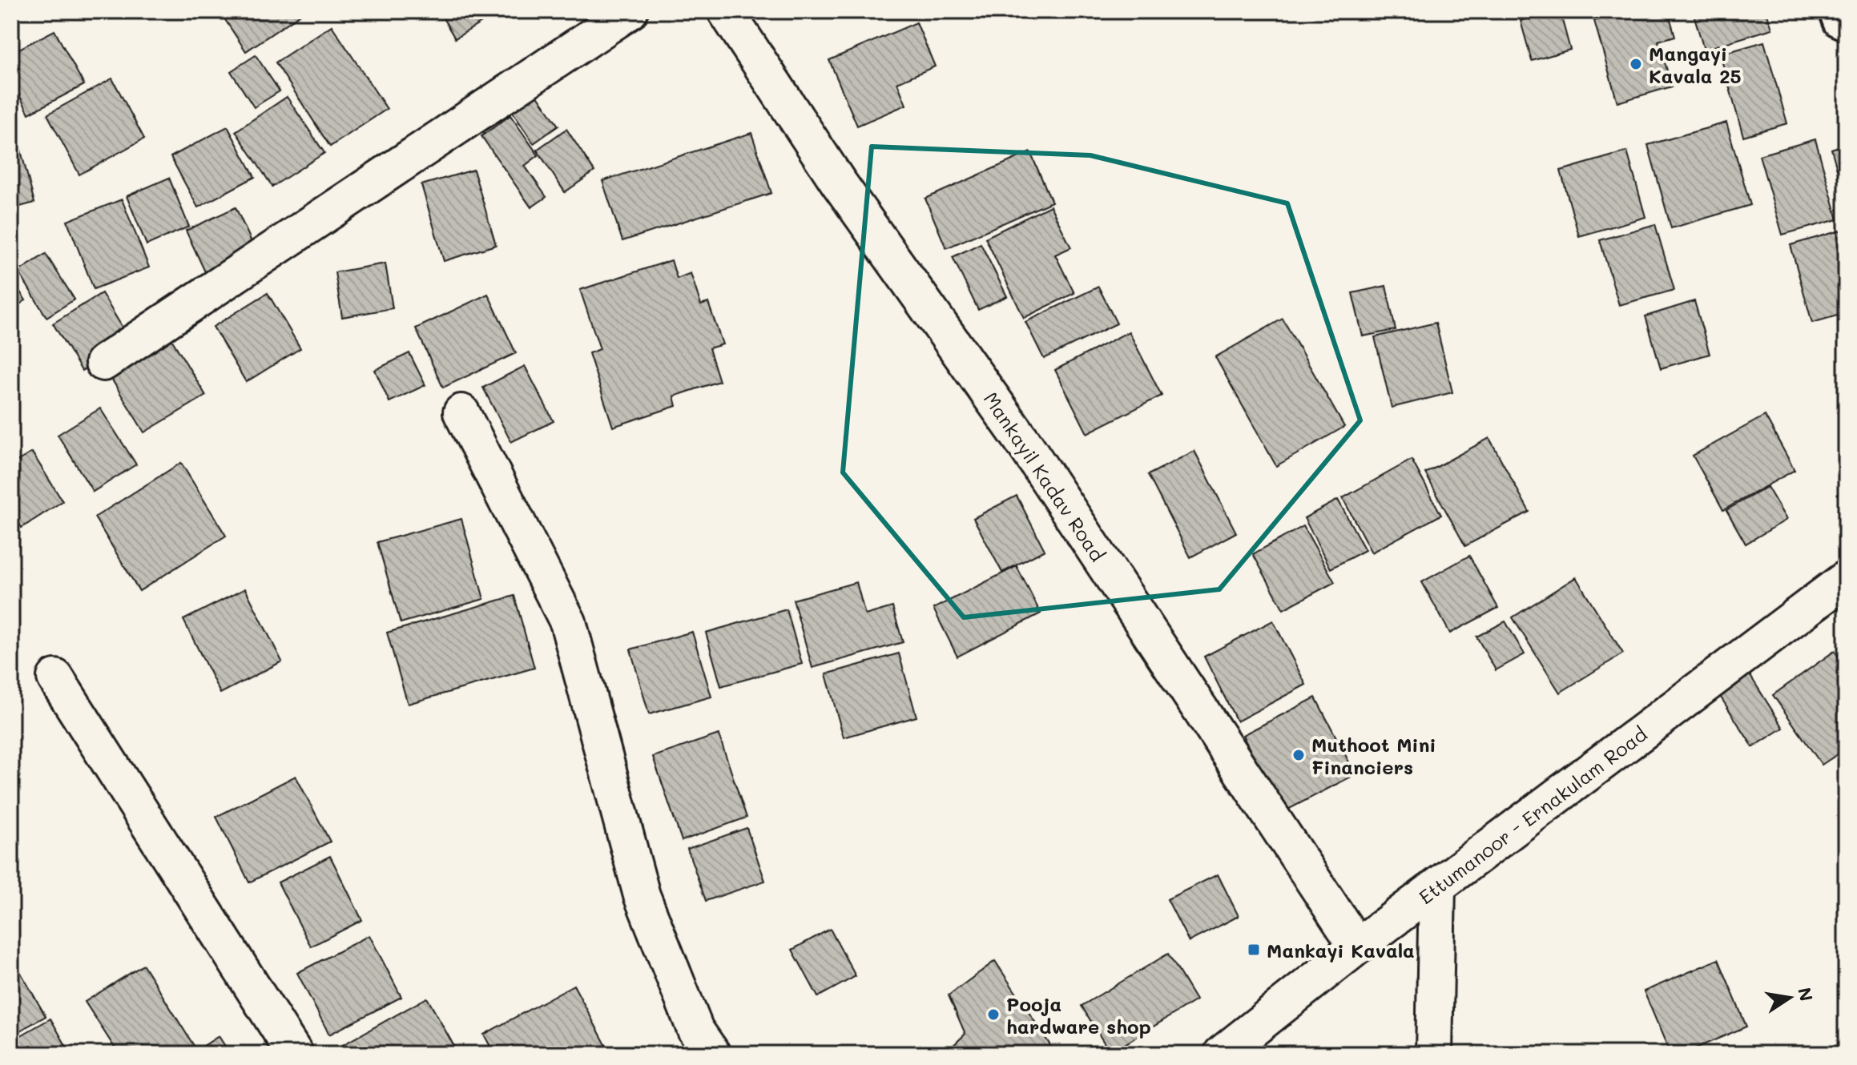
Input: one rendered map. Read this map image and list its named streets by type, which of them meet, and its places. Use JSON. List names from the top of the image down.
{
  "streets": {
    "street": ["Mankayil Kadav Road", "Ettumanoor - Ernakulam Road"]
  },
  "crossings": [
    ["Mankayil Kadav Road", "Ettumanoor - Ernakulam Road"]
  ],
  "places": {
    "other": ["Mangayi Kavala 25", "Muthoot Mini Financiers", "Pooja hardware shop"],
    "transit": ["Mankayi Kavala"]
  },
  "north": "right"
}
